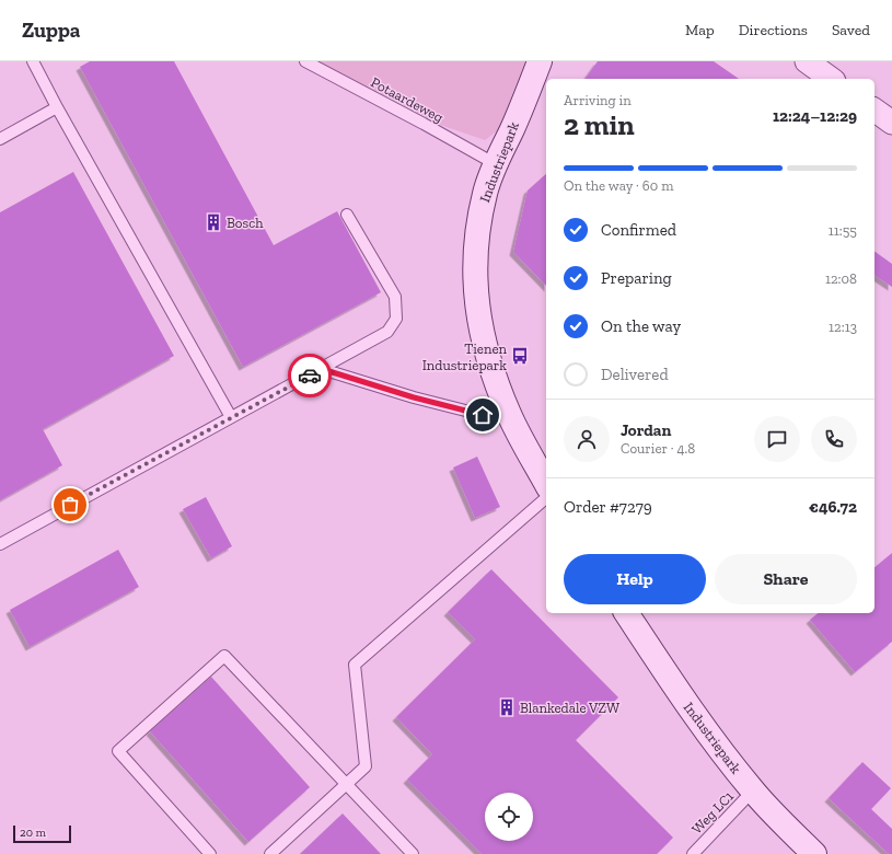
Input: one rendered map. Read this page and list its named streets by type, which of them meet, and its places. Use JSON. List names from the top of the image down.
{
  "streets": {
    "street": ["Industriepark"],
    "lane": ["Potaardeweg", "Weg LC1"]
  },
  "crossings": [
    ["Potaardeweg", "Industriepark"],
    ["Industriepark", "Weg LC1"]
  ],
  "places": {
    "building": ["Bosch", "Blankedale VZW"],
    "bus stop": ["Tienen Industriepark"]
  },
  "scale_bar": "20 m",
  "page": {
    "header": "Zuppa",
    "nav": ["Map", "Directions", "Saved"],
    "heading": ["2 min", "Arriving in", "12:24–12:29"],
    "panel": [
      "Jordan",
      "Courier · 4.8",
      "Order #7279",
      "€46.72"
    ],
    "bar": "On the way · 60 m",
    "list": [
      ["Confirmed", "11:55"],
      ["Preparing", "12:08"],
      ["On the way", "12:13"],
      "Delivered"
    ],
    "buttons": ["Help", "Share"],
    "scale": "20 m"
  }
}
